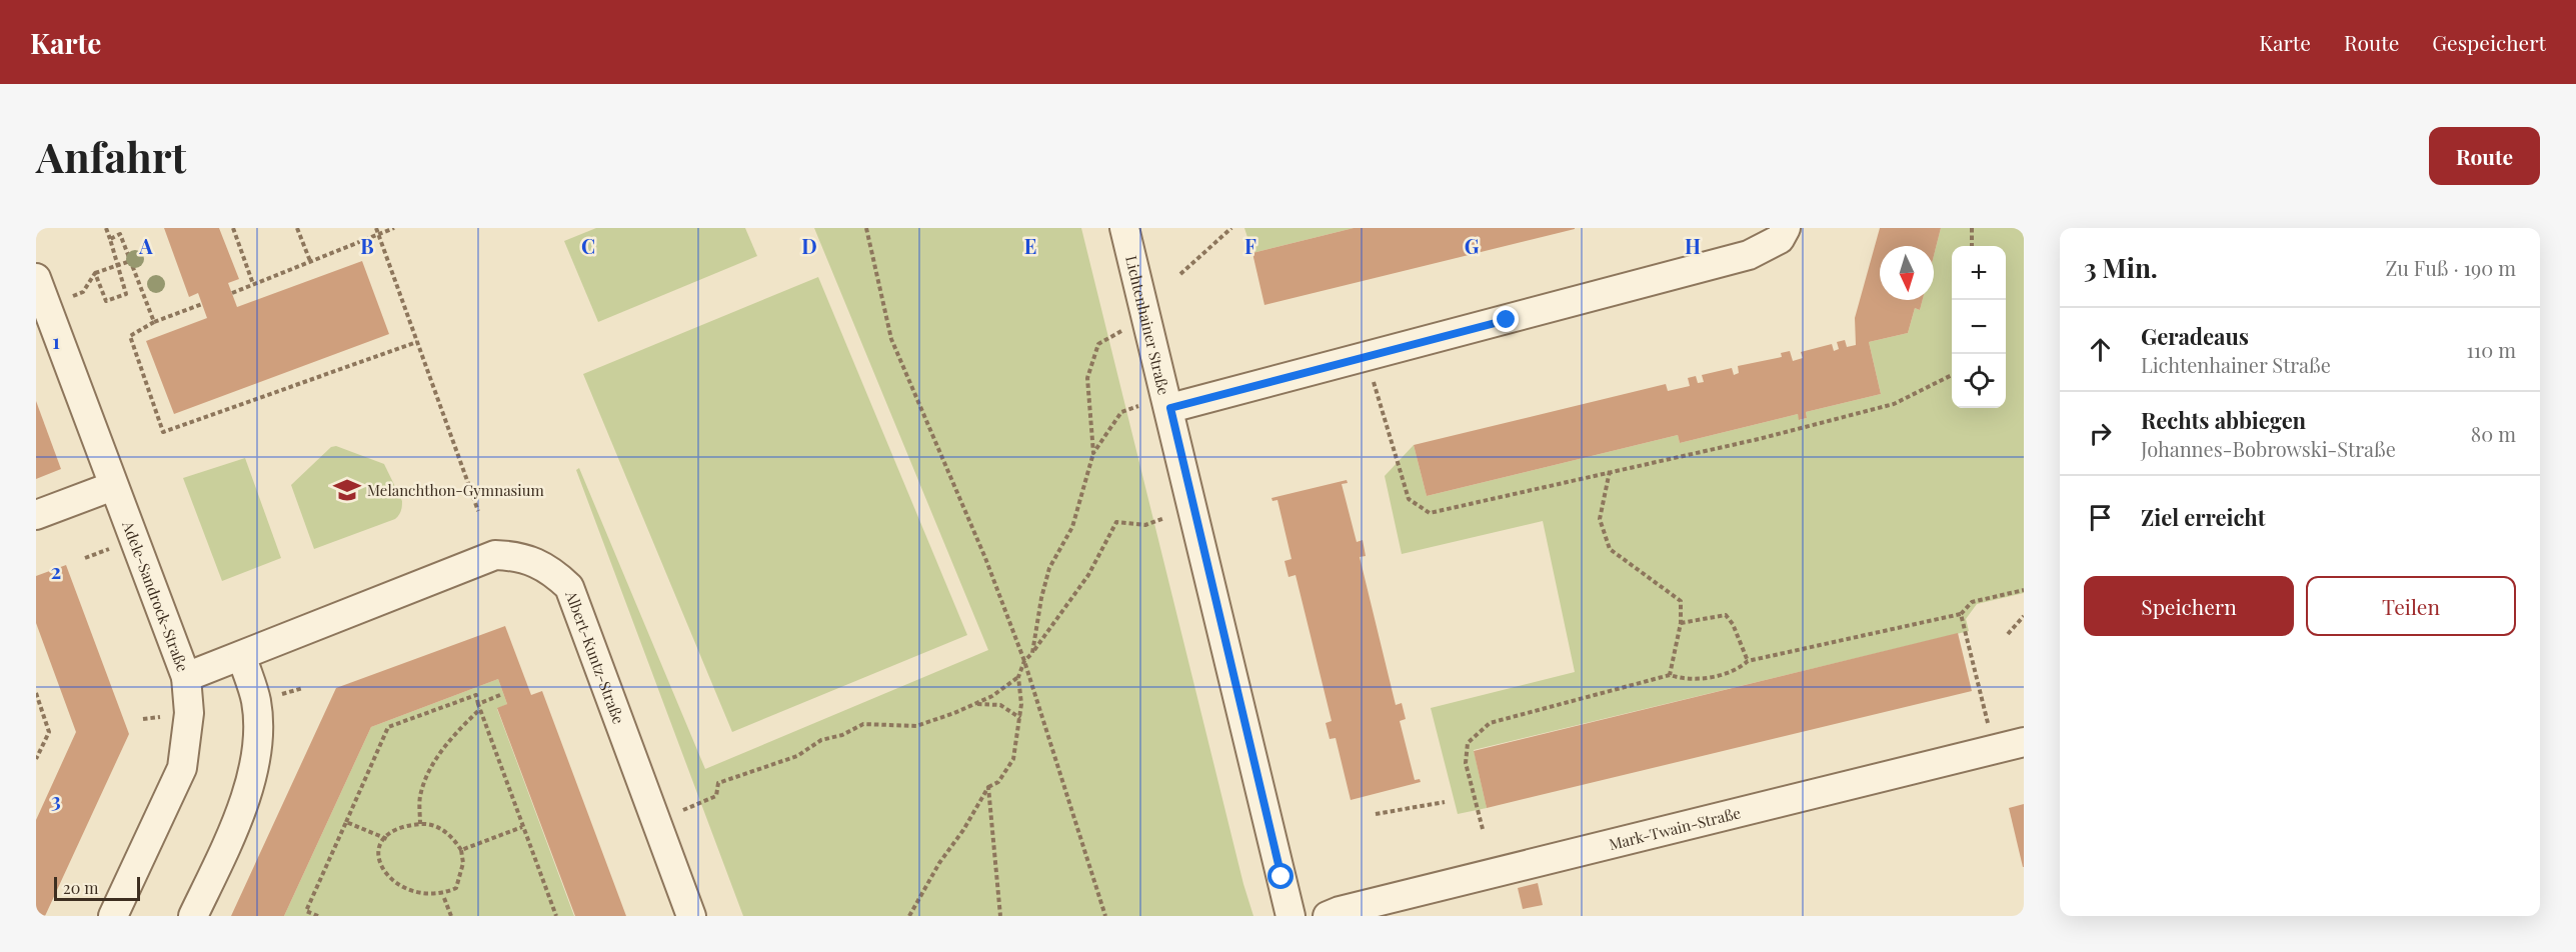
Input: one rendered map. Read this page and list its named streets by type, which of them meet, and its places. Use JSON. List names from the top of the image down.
{
  "streets": {
    "street": [
      "Lichtenhainer Straße",
      "Adele-Sandrock-Straße",
      "Albert-Kuntz-Straße",
      "Mark-Twain-Straße"
    ]
  },
  "crossings": [
    ["Adele-Sandrock-Straße", "Albert-Kuntz-Straße"]
  ],
  "places": {
    "school or university": ["Melanchthon-Gymnasium"]
  },
  "scale_bar": "20 m",
  "north": "bottom",
  "page": {
    "header": "Karte",
    "nav": ["Karte", "Route", "Gespeichert"],
    "buttons": [
      "Route",
      ["Speichern", "Teilen"]
    ],
    "title": "Anfahrt",
    "heading": ["3 Min.", "Zu Fuß · 190 m"],
    "map_buttons": ["+", "−"],
    "list": [
      ["Geradeaus", "Lichtenhainer Straße", "110 m"],
      ["Rechts abbiegen", "Johannes-Bobrowski-Straße", "80 m"],
      "Ziel erreicht"
    ],
    "scale": "20 m"
  },
  "grid": {
    "columns": [
      "A",
      "B",
      "C",
      "D",
      "E",
      "F",
      "G",
      "H"
    ],
    "rows": ["1", "2", "3"]
  }
}
